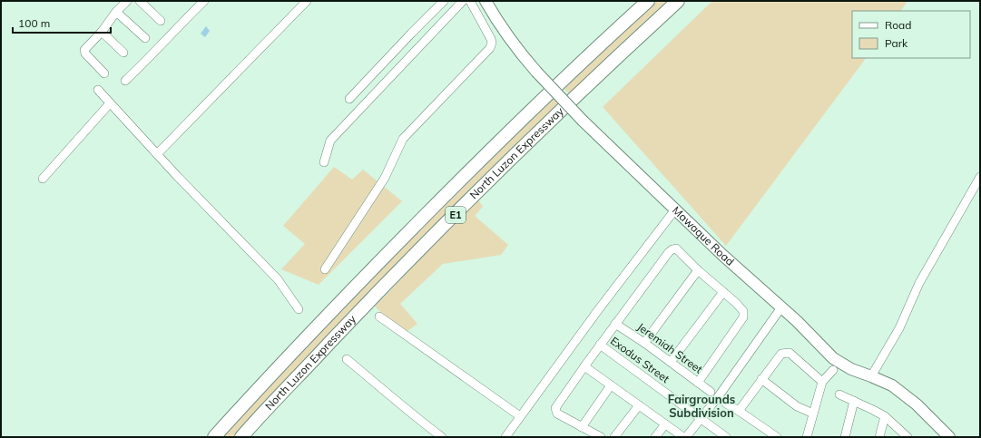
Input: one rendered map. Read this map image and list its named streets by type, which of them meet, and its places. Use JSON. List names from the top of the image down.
{
  "streets": {
    "highway": ["North Luzon Expressway", "E1"],
    "main road": ["Mawaque Road"],
    "street": ["Jeremiah Street", "Exodus Street"]
  },
  "districts": ["Fairgrounds Subdivision"],
  "legend": ["Road", "Park"],
  "scale_bar": "100 m"
}
